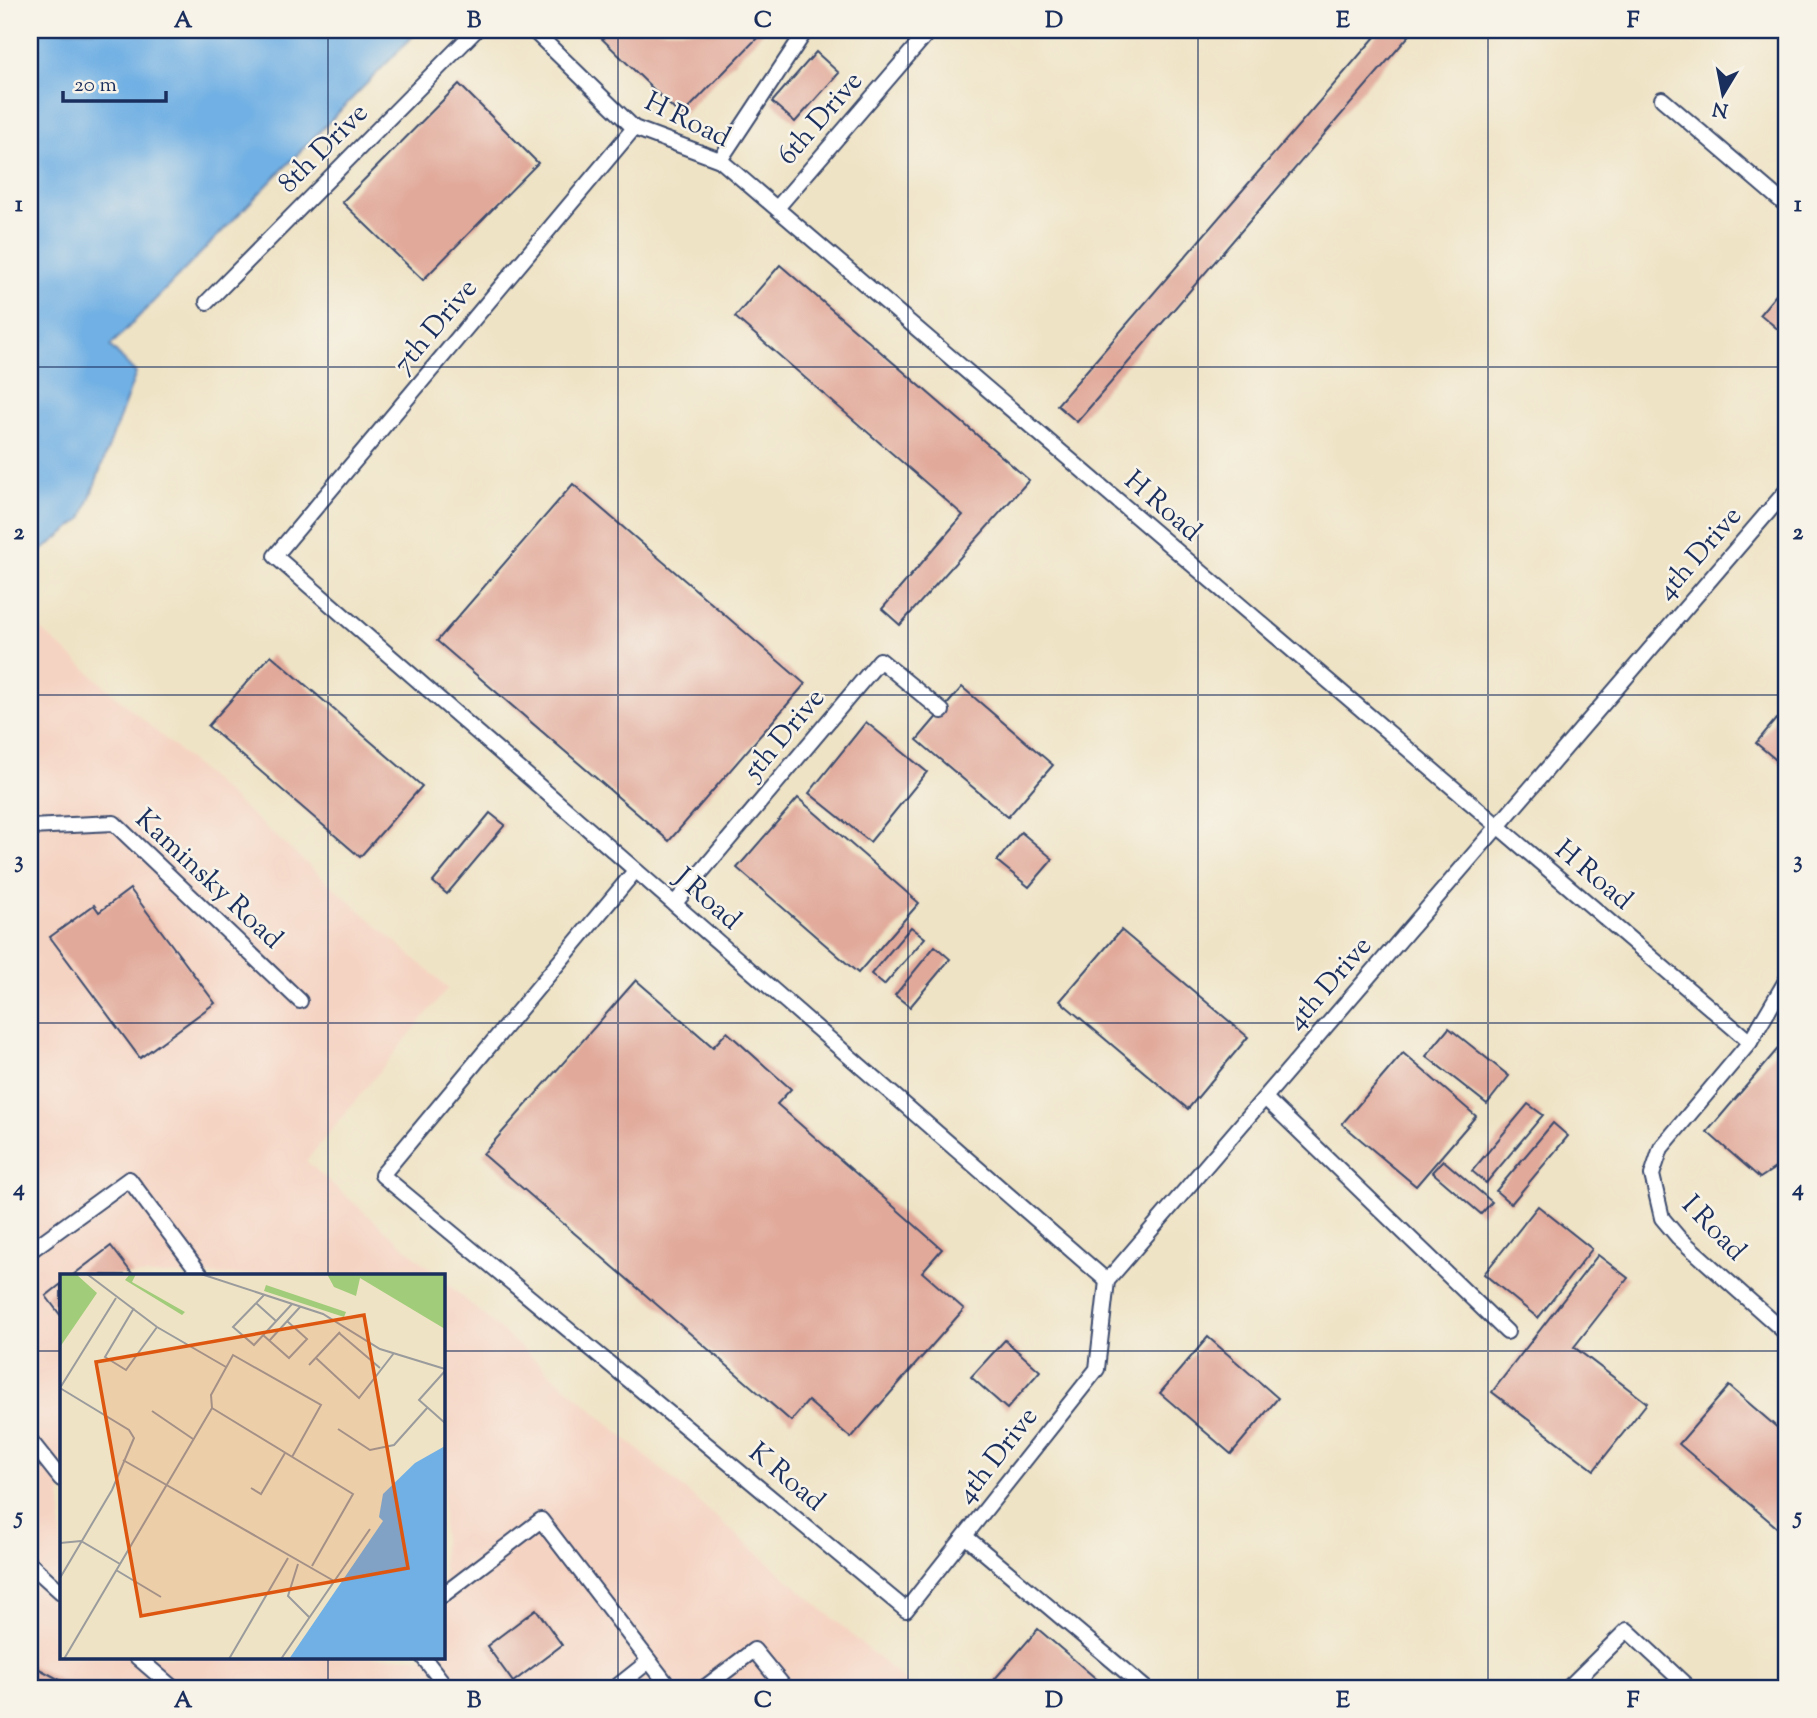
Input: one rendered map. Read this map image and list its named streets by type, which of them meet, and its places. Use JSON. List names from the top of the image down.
{
  "streets": {
    "lane": [
      "6th Drive",
      "H Road",
      "8th Drive",
      "7th Drive",
      "4th Drive",
      "5th Drive",
      "Kaminsky Road",
      "J Road",
      "I Road",
      "K Road"
    ]
  },
  "crossings": [
    ["6th Drive", "H Road"],
    ["H Road", "7th Drive"],
    ["H Road", "4th Drive"],
    ["H Road", "I Road"],
    ["7th Drive", "J Road"],
    ["4th Drive", "J Road"],
    ["4th Drive", "K Road"],
    ["5th Drive", "J Road"],
    ["J Road", "K Road"]
  ],
  "scale_bar": "20 m",
  "north": "bottom",
  "grid": {
    "columns": [
      "A",
      "B",
      "C",
      "D",
      "E",
      "F"
    ],
    "rows": [
      "1",
      "2",
      "3",
      "4",
      "5"
    ]
  }
}
